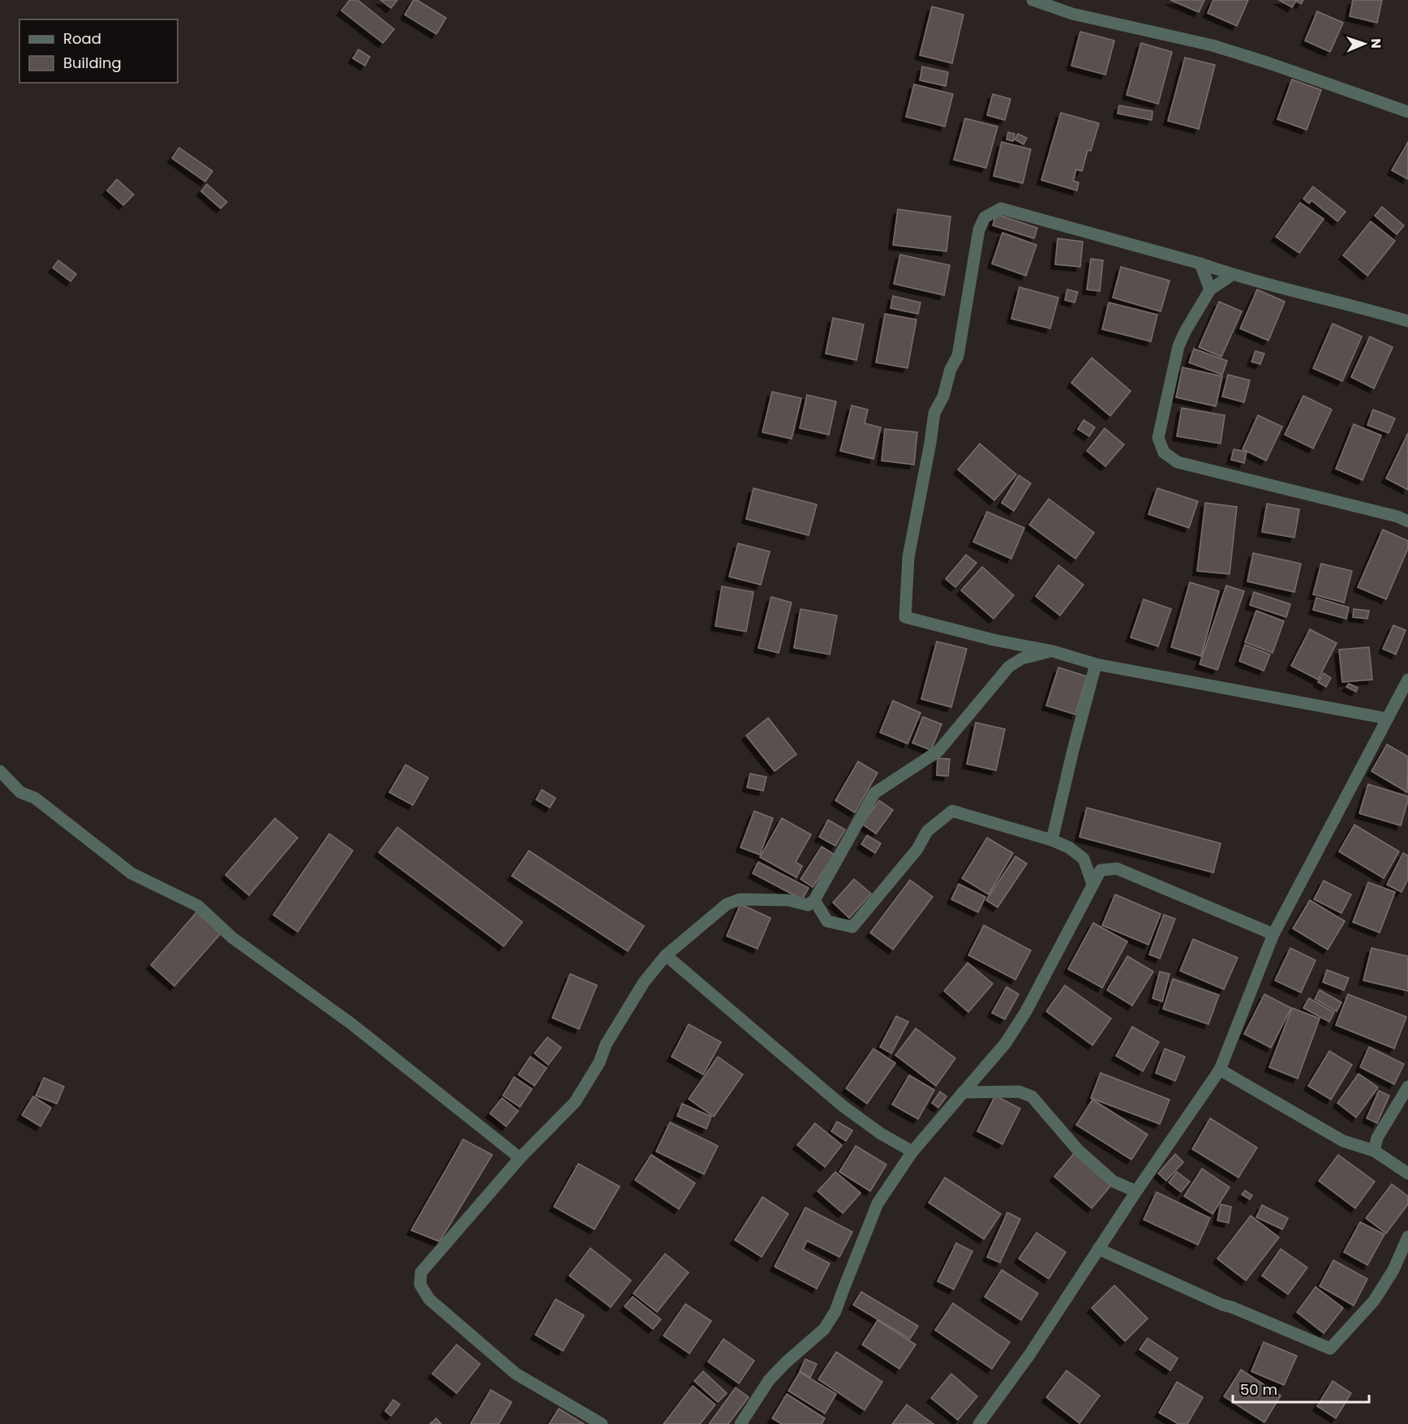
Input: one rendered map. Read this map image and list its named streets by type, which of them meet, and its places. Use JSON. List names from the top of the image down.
{
  "legend": ["Road", "Building"],
  "scale_bar": "50 m",
  "north": "right"
}
